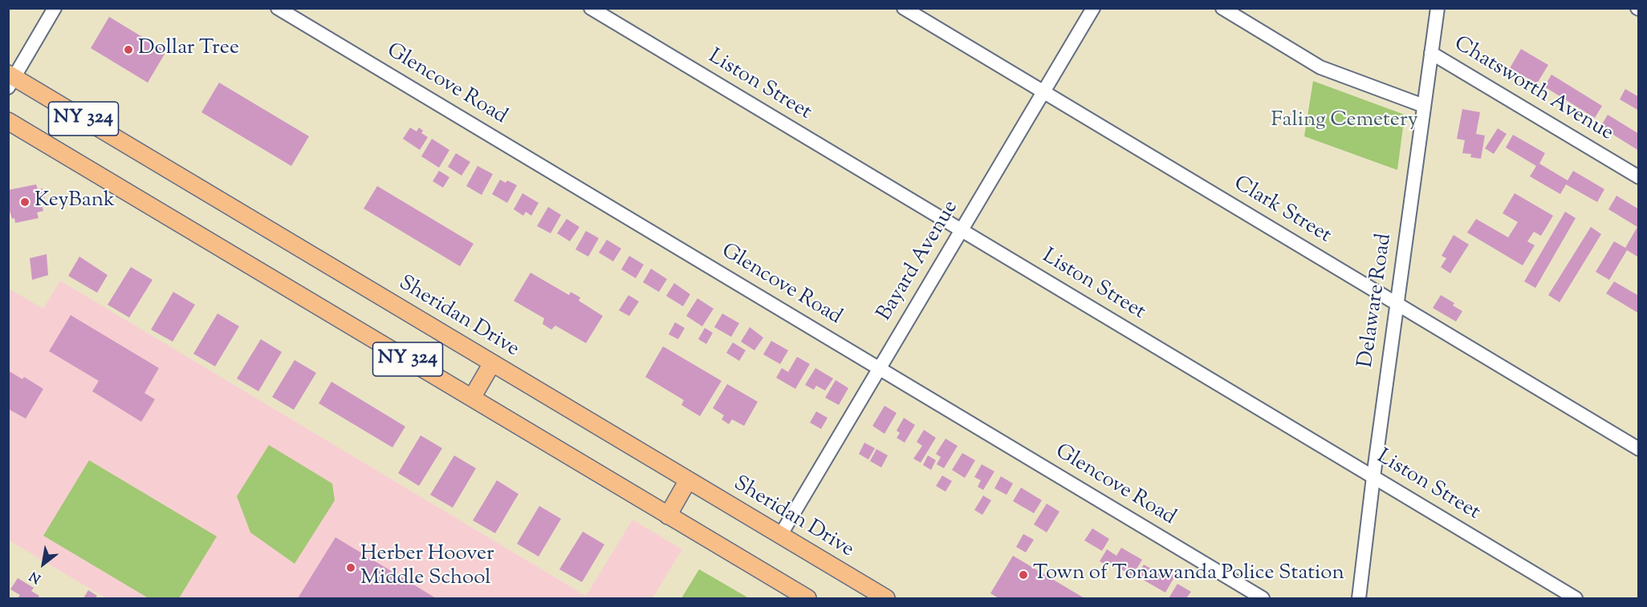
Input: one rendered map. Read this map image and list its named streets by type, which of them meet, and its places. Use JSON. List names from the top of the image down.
{
  "streets": {
    "main road": ["NY 324", "Sheridan Drive"],
    "street": [
      "Glencove Road",
      "Liston Street",
      "Chatsworth Avenue",
      "Clark Street",
      "Bayard Avenue",
      "Delaware Road"
    ]
  },
  "crossings": [
    ["Glencove Road", "Bayard Avenue"],
    ["Liston Street", "Bayard Avenue"],
    ["Liston Street", "Delaware Road"],
    ["Chatsworth Avenue", "Delaware Road"],
    ["Clark Street", "Bayard Avenue"],
    ["Clark Street", "Delaware Road"],
    ["Bayard Avenue", "Sheridan Drive"]
  ],
  "parks": ["Faling Cemetery"],
  "places": [
    "Dollar Tree",
    "KeyBank",
    "Herber Hoover Middle School",
    "Town of Tonawanda Police Station"
  ],
  "north": "bottom left"
}
